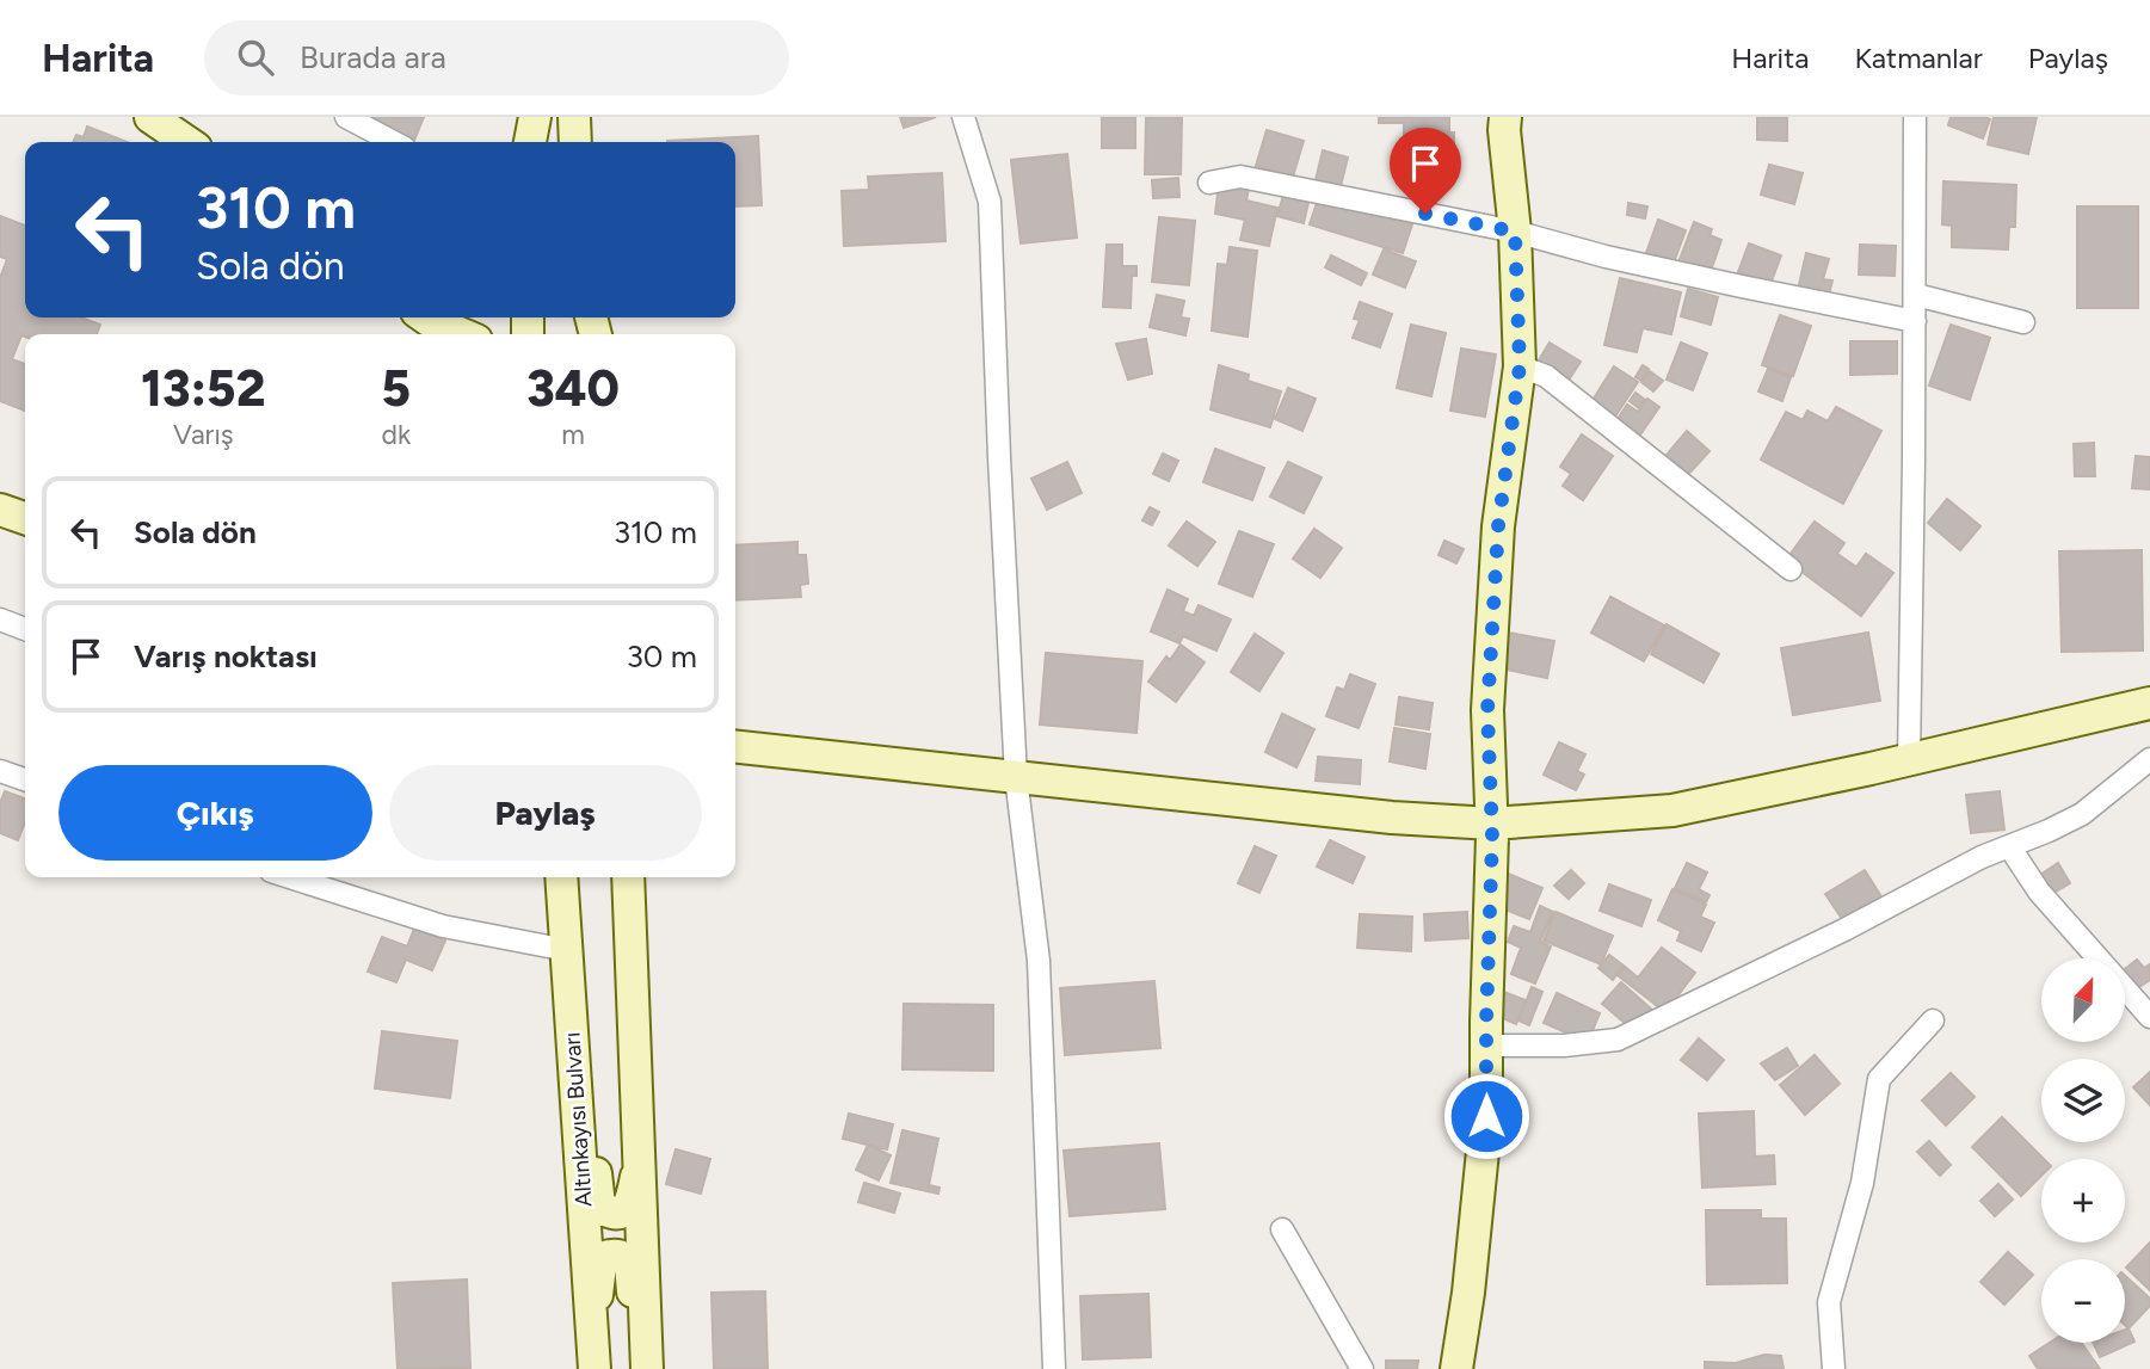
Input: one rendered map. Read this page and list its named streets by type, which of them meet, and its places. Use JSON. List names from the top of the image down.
{
  "streets": {
    "main road": ["Altınkayısı Bulvarı"]
  },
  "north": "top right",
  "page": {
    "header": "Harita",
    "search": "Burada ara",
    "nav": ["Harita", "Katmanlar", "Paylaş"],
    "turn": ["310 m", "Sola dön"],
    "eta": [
      "13:52",
      "Varış",
      "5",
      "dk",
      "340",
      "m"
    ],
    "list": [
      {
        "name": "Sola dön",
        "value": "310 m"
      },
      {
        "name": "Varış noktası",
        "value": "30 m"
      }
    ],
    "buttons": ["Çıkış", "Paylaş"],
    "map_buttons": ["+", "−"]
  }
}
